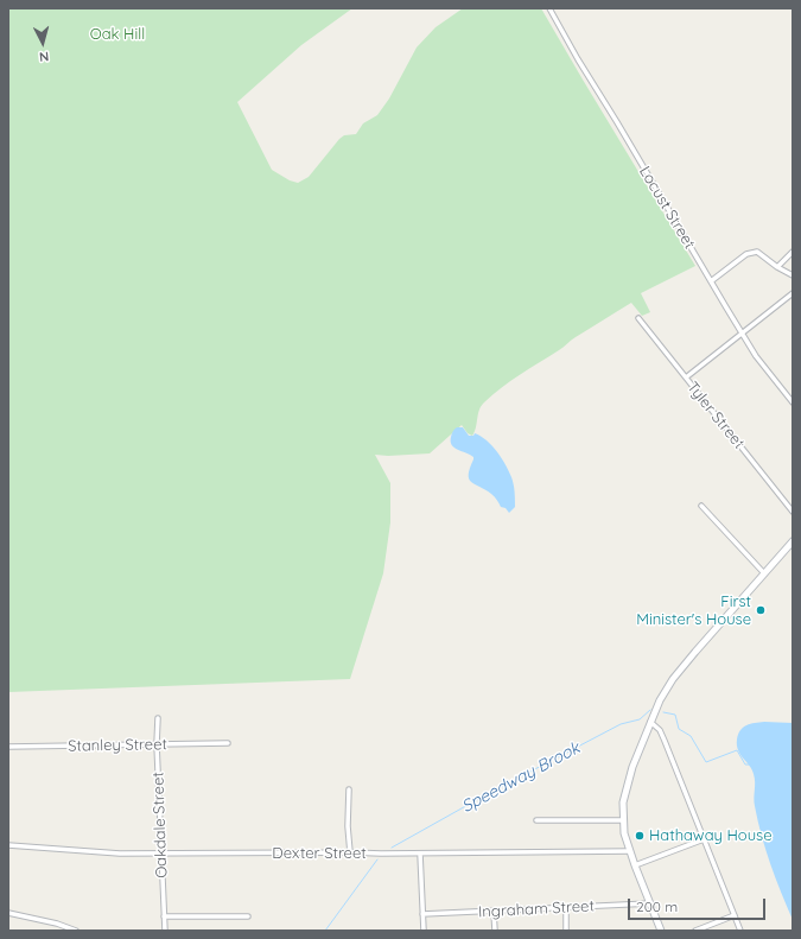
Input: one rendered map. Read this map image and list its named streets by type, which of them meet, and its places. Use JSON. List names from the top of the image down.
{
  "streets": {
    "street": [
      "Locust Street",
      "Tyler Street",
      "Stanley Street",
      "Oakdale Street",
      "Dexter Street",
      "Ingraham Street"
    ]
  },
  "crossings": [
    ["Stanley Street", "Oakdale Street"],
    ["Oakdale Street", "Dexter Street"]
  ],
  "water": ["Speedway Brook"],
  "parks": ["Oak Hill"],
  "places": ["First Minister's House", "Hathaway House"],
  "scale_bar": "200 m",
  "north": "bottom"
}
